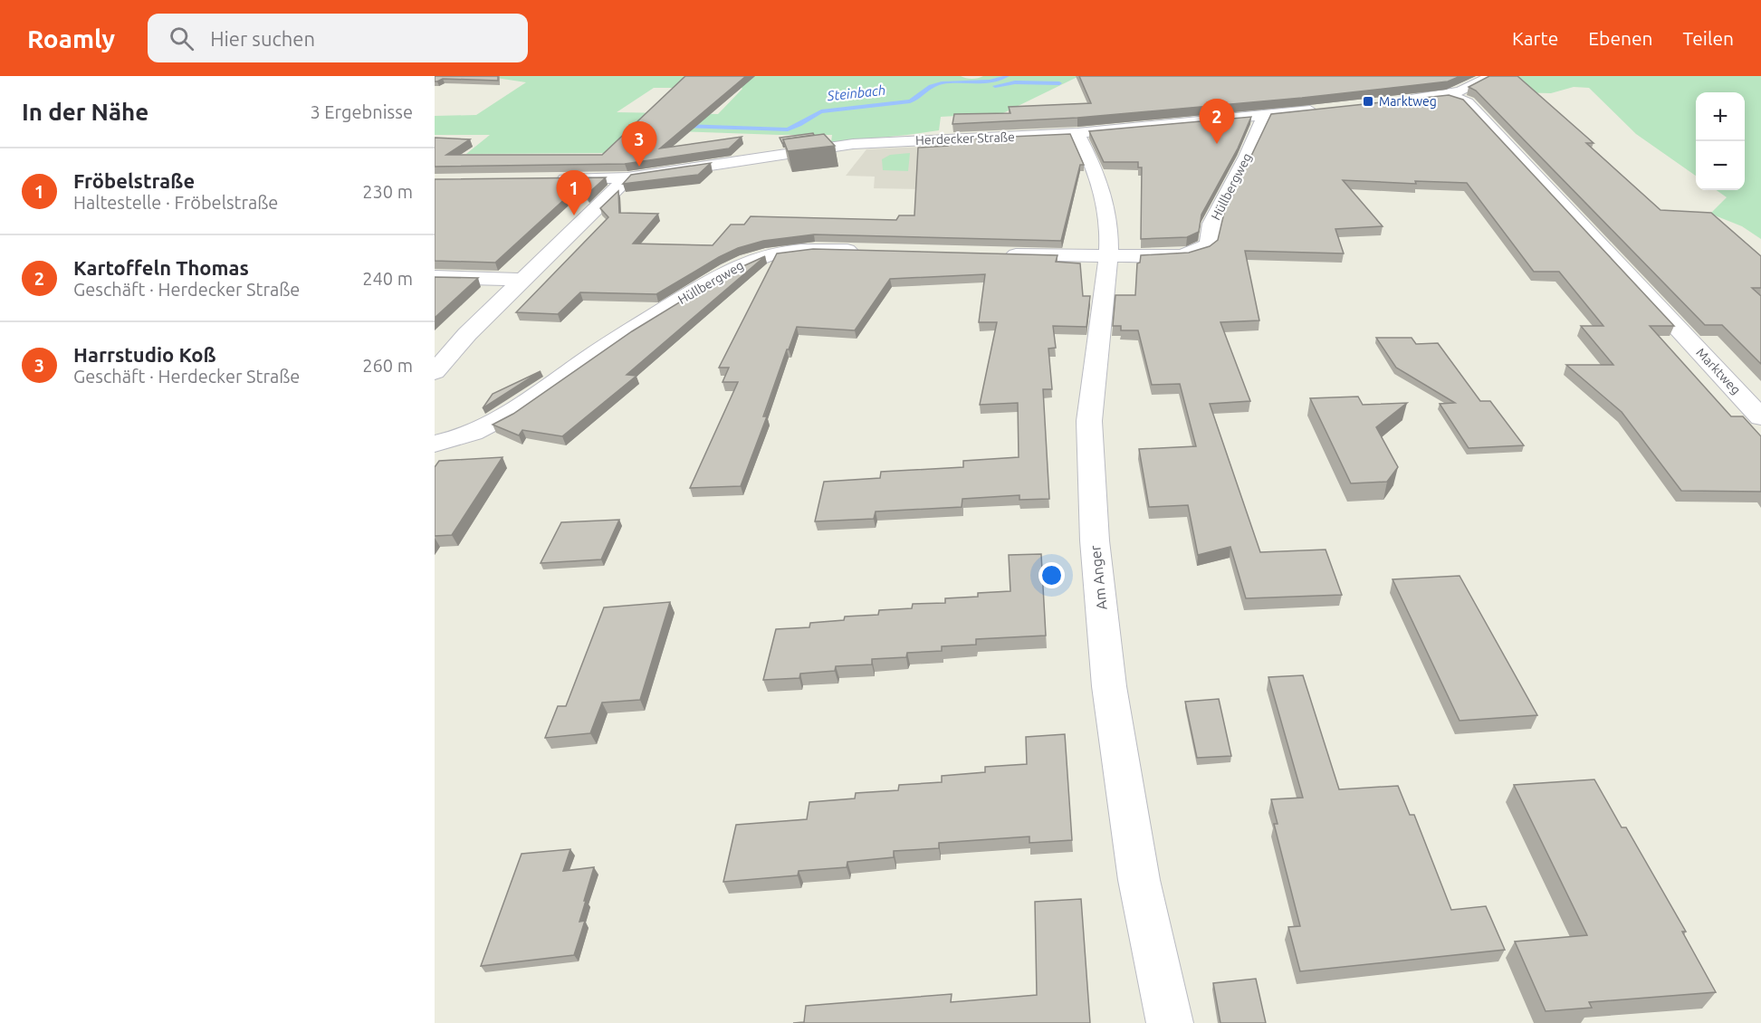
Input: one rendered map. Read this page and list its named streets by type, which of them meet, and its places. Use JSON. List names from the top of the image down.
{
  "streets": {
    "street": [
      "Herdecker Straße",
      "Hüllbergweg",
      "Marktweg",
      "Am Anger"
    ]
  },
  "crossings": [
    ["Herdecker Straße", "Hüllbergweg"],
    ["Herdecker Straße", "Am Anger"],
    ["Hüllbergweg", "Am Anger"]
  ],
  "water": ["Steinbach"],
  "places": {
    "transit": ["Marktweg"]
  },
  "page": {
    "header": "Roamly",
    "search": "Hier suchen",
    "nav": ["Karte", "Ebenen", "Teilen"],
    "heading": ["In der Nähe", "3 Ergebnisse"],
    "map_buttons": ["+", "−"],
    "pins": ["2", "3", "1"],
    "list": [
      {
        "mark": "1",
        "name": "Fröbelstraße",
        "note": "Haltestelle · Fröbelstraße",
        "value": "230 m"
      },
      {
        "mark": "2",
        "name": "Kartoffeln Thomas",
        "note": "Geschäft · Herdecker Straße",
        "value": "240 m"
      },
      {
        "mark": "3",
        "name": "Harrstudio Koß",
        "note": "Geschäft · Herdecker Straße",
        "value": "260 m"
      }
    ]
  }
}
